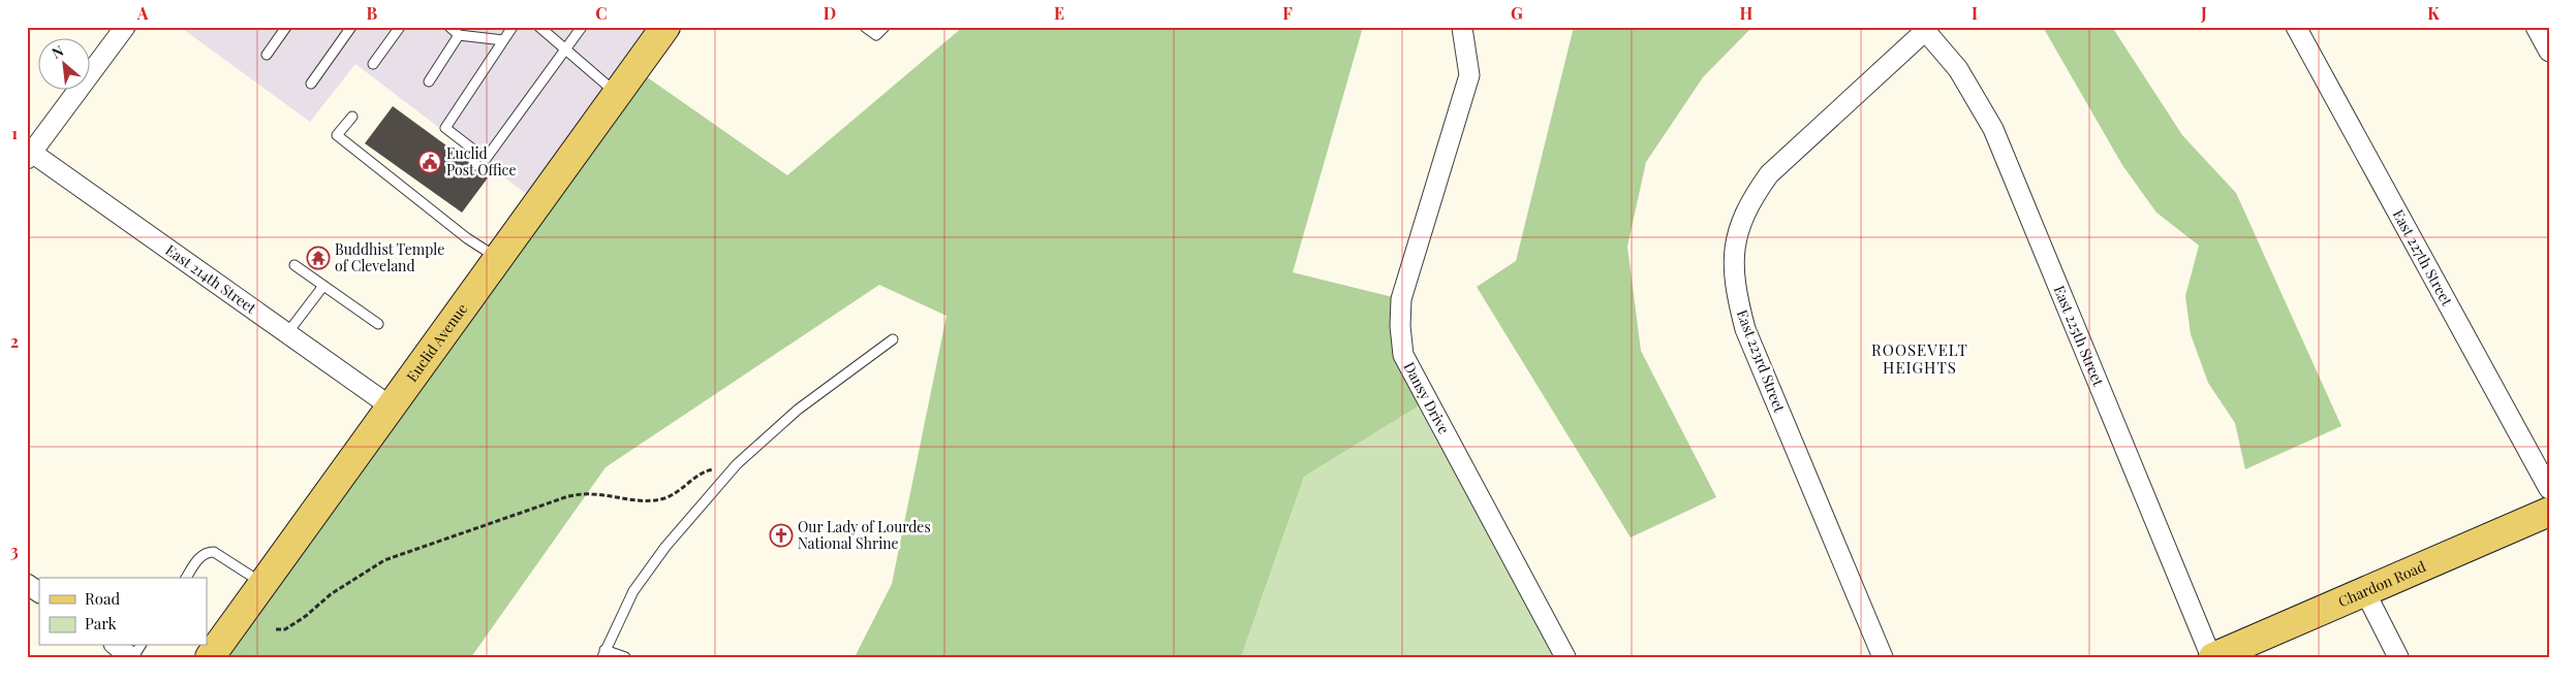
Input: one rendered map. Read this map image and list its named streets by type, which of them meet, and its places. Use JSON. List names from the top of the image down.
{
  "streets": {
    "main road": ["Euclid Avenue", "Chardon Road"],
    "street": [
      "East 227th Street",
      "East 214th Street",
      "East 225th Street",
      "East 223rd Street",
      "Dansy Drive"
    ]
  },
  "crossings": [
    ["East 214th Street", "Euclid Avenue"],
    ["East 225th Street", "East 223rd Street"],
    ["East 225th Street", "Chardon Road"]
  ],
  "districts": ["ROOSEVELT HEIGHTS"],
  "places": {
    "public building": ["Euclid Post Office"],
    "temple": ["Buddhist Temple of Cleveland"],
    "church": ["Our Lady of Lourdes National Shrine"]
  },
  "legend": ["Road", "Park"],
  "north": "top left",
  "grid": {
    "columns": [
      "A",
      "B",
      "C",
      "D",
      "E",
      "F",
      "G",
      "H",
      "I",
      "J",
      "K"
    ],
    "rows": ["1", "2", "3"]
  }
}
